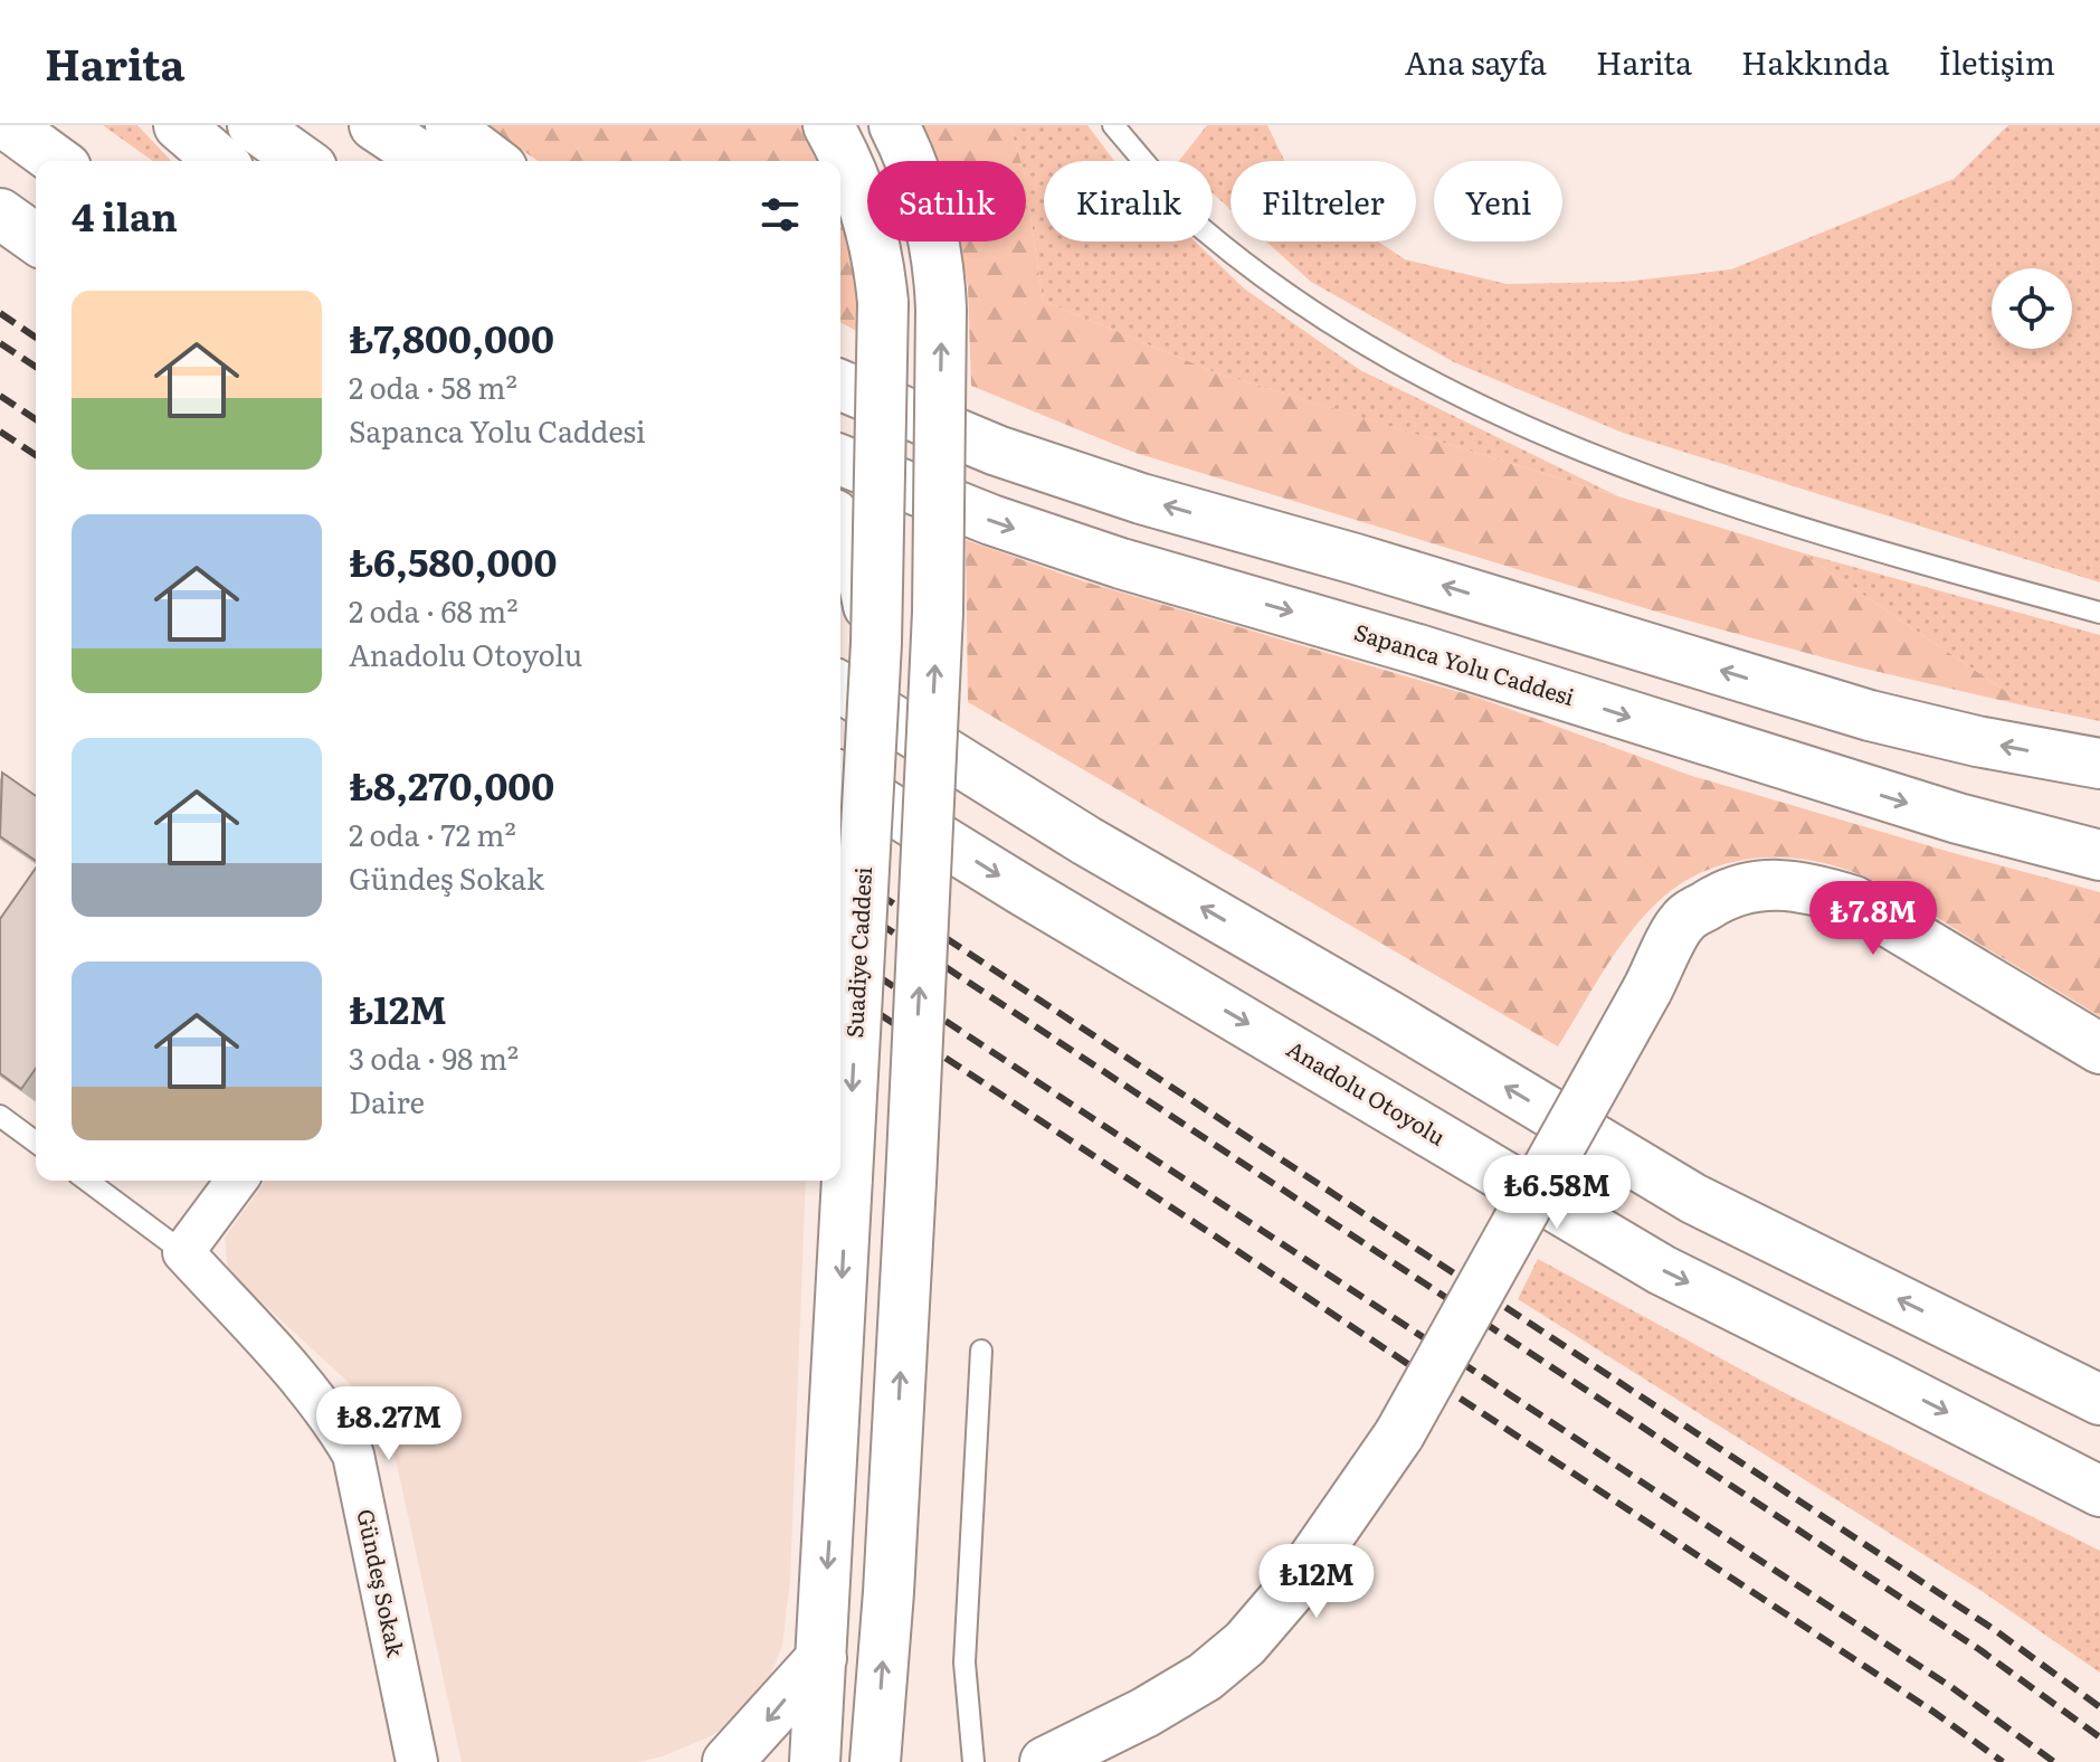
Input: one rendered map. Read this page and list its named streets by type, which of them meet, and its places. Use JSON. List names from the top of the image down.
{
  "streets": {
    "main road": ["Sapanca Yolu Caddesi", "Suadiye Caddesi", "Anadolu Otoyolu"],
    "street": ["Gündeş Sokak"]
  },
  "page": {
    "header": "Harita",
    "nav": [
      "Ana sayfa",
      "Harita",
      "Hakkında",
      "İletişim"
    ],
    "chip": [
      "Satılık",
      "Kiralık",
      "Filtreler",
      "Yeni"
    ],
    "heading": "4 ilan",
    "list": [
      {
        "name": "₺7,800,000",
        "note": "2 oda · 58 m² · Sapanca Yolu Caddesi"
      },
      {
        "name": "₺6,580,000",
        "note": "2 oda · 68 m² · Anadolu Otoyolu"
      },
      {
        "name": "₺8,270,000",
        "note": "2 oda · 72 m² · Gündeş Sokak"
      },
      {
        "name": "₺12M",
        "note": "3 oda · 98 m² · Daire"
      }
    ],
    "price": [
      "₺7.8M",
      "₺6.58M",
      "₺8.27M",
      "₺12M"
    ]
  }
}
